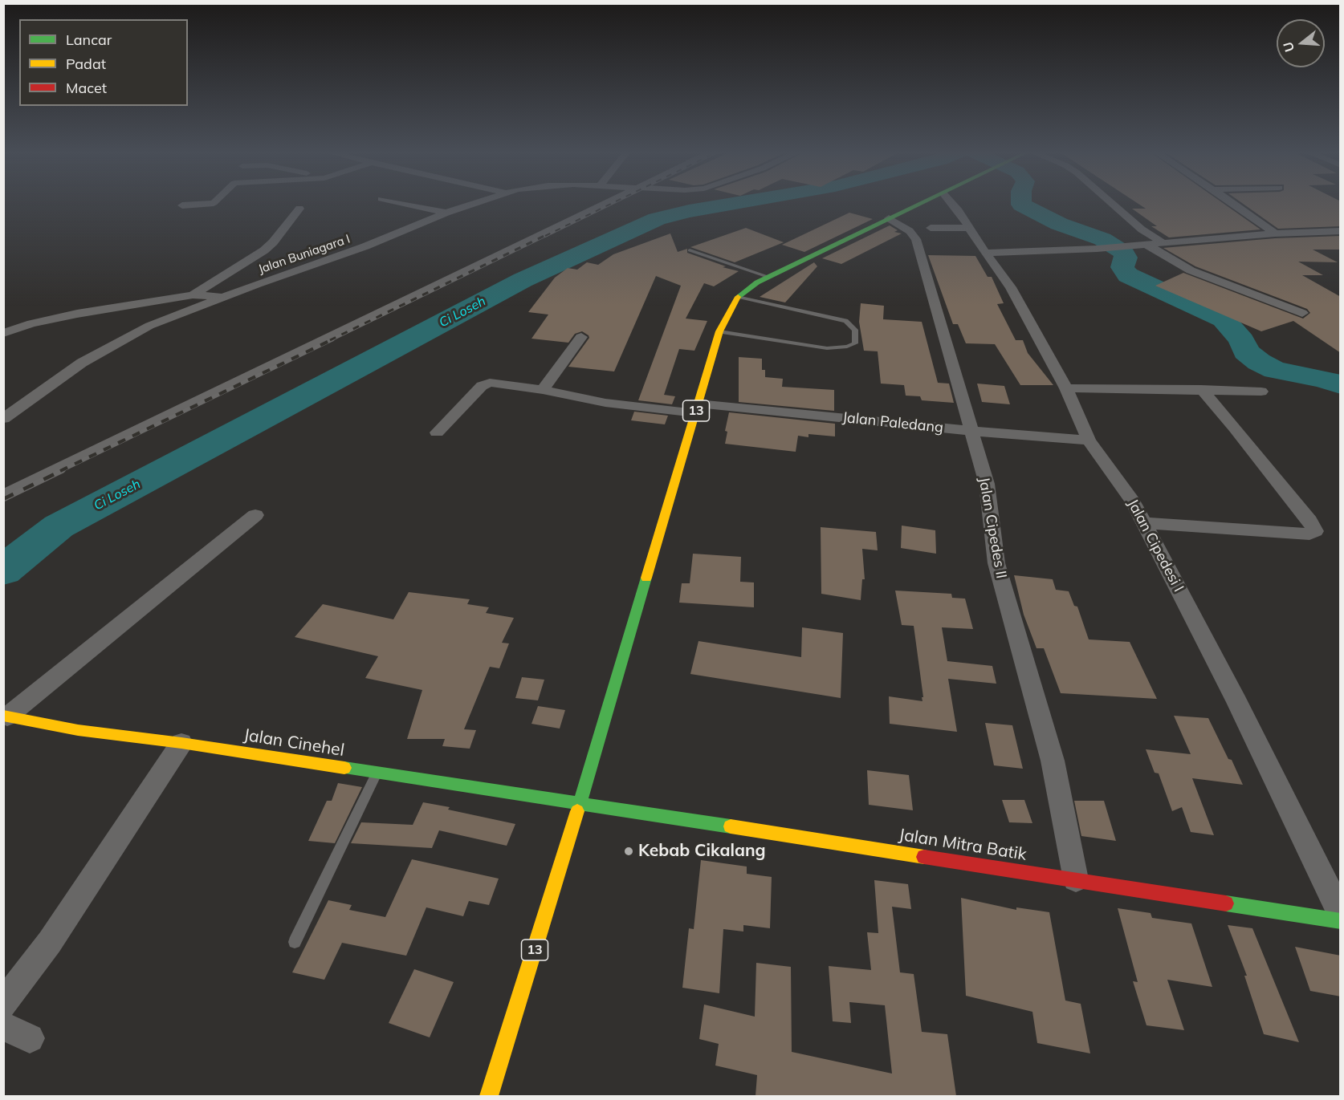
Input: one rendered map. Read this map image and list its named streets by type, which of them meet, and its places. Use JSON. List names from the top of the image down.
{
  "streets": {
    "main road": ["13", "Jalan Cinehel", "Jalan Mitra Batik"],
    "street": [
      "Jalan Buniagara I",
      "Jalan Paledang",
      "Jalan Cipedes II",
      "Jalan Cipedesi I"
    ]
  },
  "crossings": [
    ["13", "Jalan Paledang"],
    ["13", "Jalan Cipedes II"],
    ["13", "Jalan Cinehel"],
    ["13", "Jalan Mitra Batik"],
    ["Jalan Paledang", "Jalan Cipedes II"],
    ["Jalan Paledang", "Jalan Cipedesi I"],
    ["Jalan Cipedes II", "Jalan Mitra Batik"],
    ["Jalan Cinehel", "Jalan Mitra Batik"]
  ],
  "water": ["Ci Loseh"],
  "places": ["Kebab Cikalang"],
  "legend": ["Lancar", "Padat", "Macet"],
  "north": "left"
}
